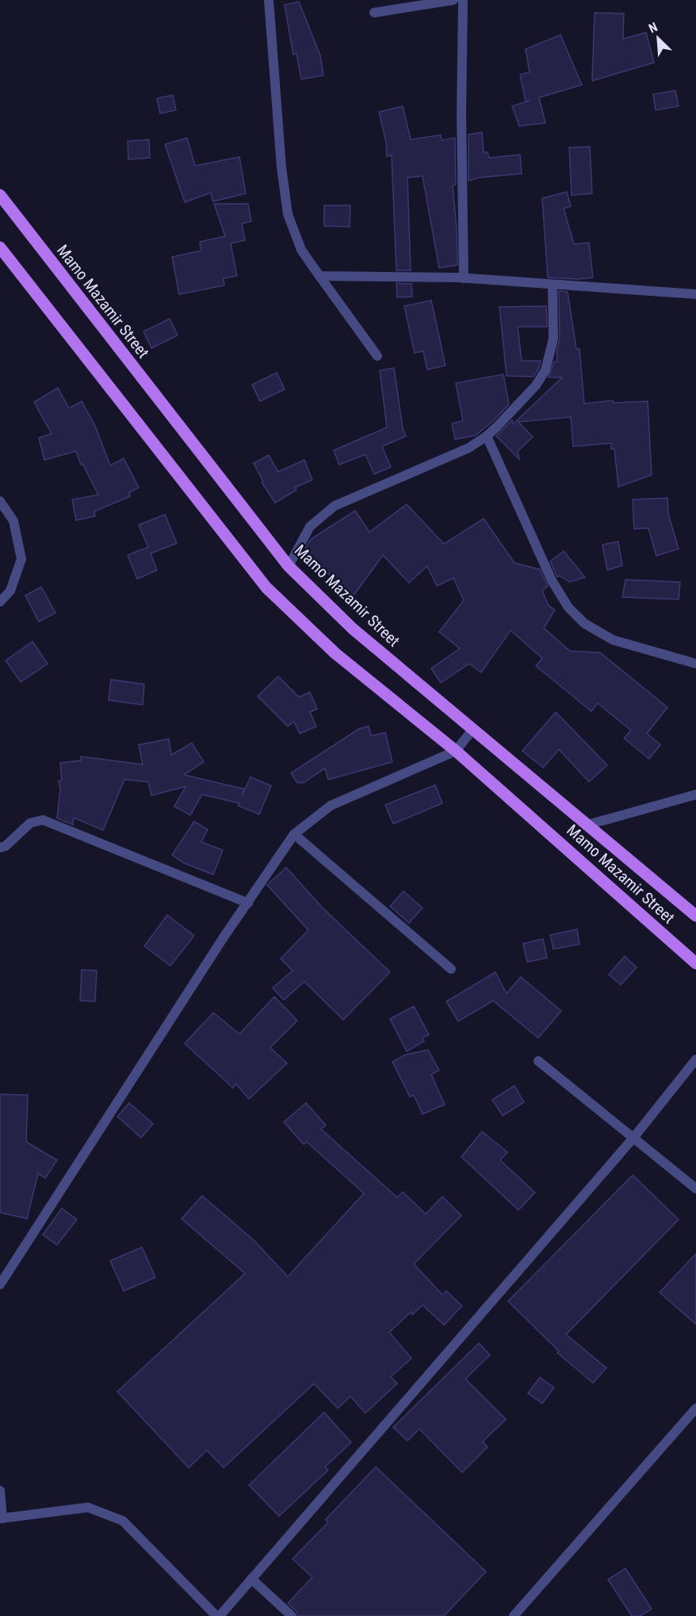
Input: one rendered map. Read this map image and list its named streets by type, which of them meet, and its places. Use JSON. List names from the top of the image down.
{
  "streets": {
    "main road": ["Mamo Mazamir Street"]
  },
  "north": "top left"
}
